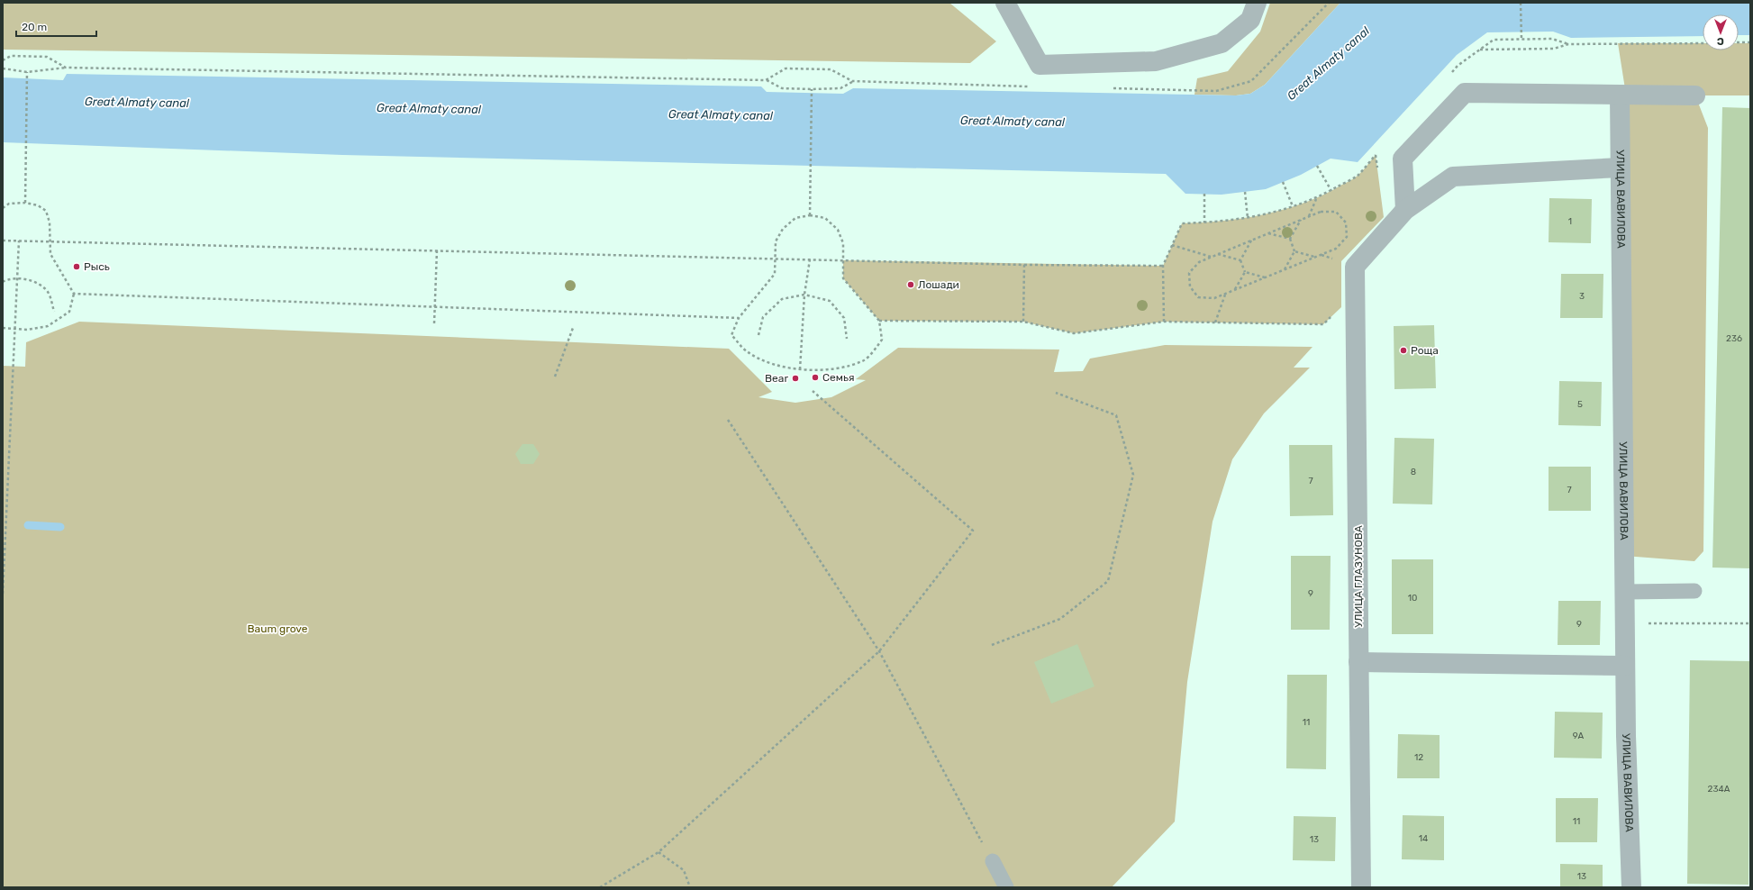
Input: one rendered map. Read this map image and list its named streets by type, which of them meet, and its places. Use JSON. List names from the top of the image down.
{
  "streets": {
    "street": ["УЛИЦА ВАВИЛОВА", "УЛИЦА ГЛАЗУНОВА"]
  },
  "water": ["Great Almaty canal"],
  "parks": ["Baum grove"],
  "places": [
    "Рысь",
    "Лошади",
    "Роща",
    "Семья",
    "Bear"
  ],
  "house_numbers": [
    "1",
    "3",
    "236",
    "5",
    "8",
    "7",
    "7",
    "9",
    "10",
    "9",
    "11",
    "9А",
    "12",
    "234А",
    "11",
    "14",
    "13",
    "13"
  ],
  "scale_bar": "20 m",
  "north": "bottom"
}
